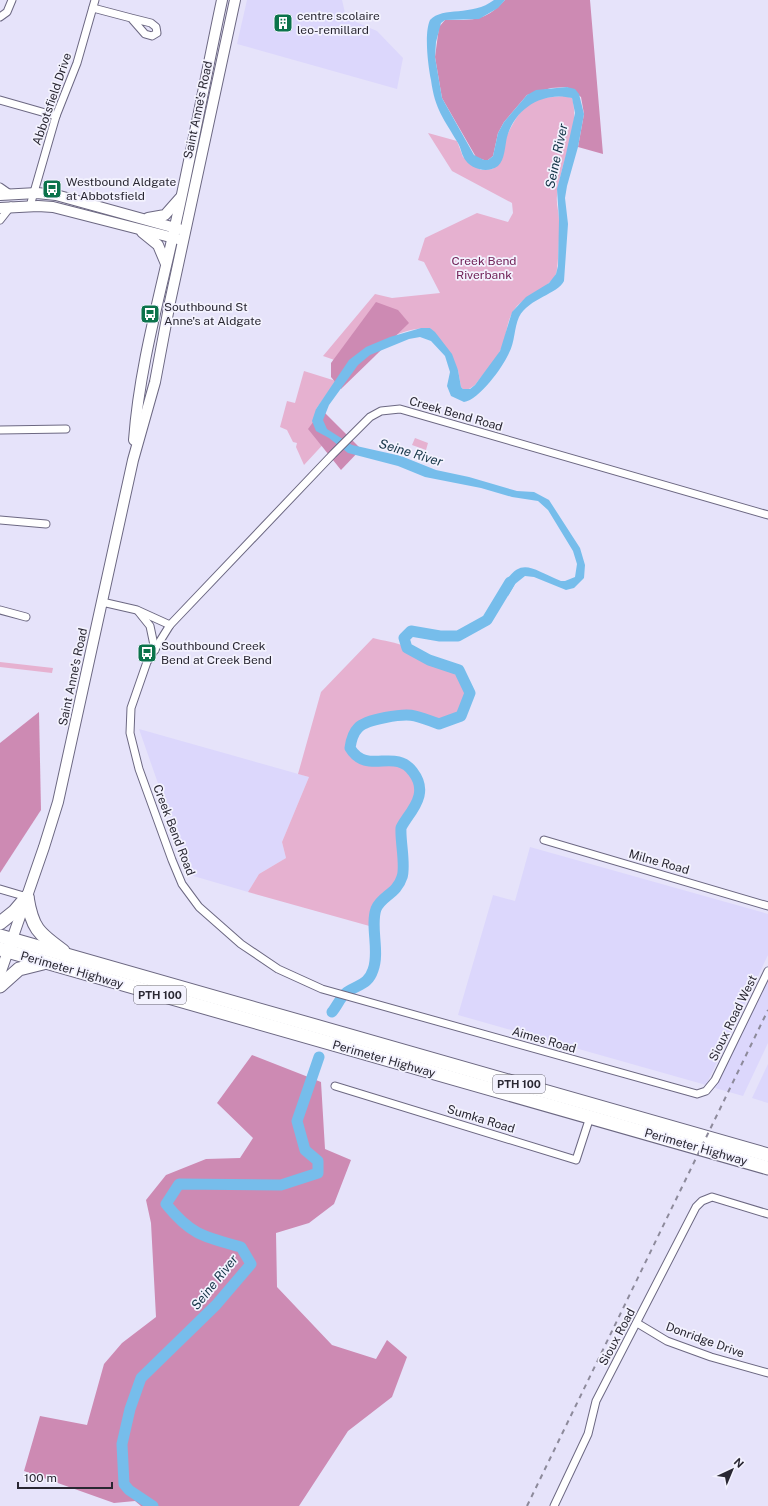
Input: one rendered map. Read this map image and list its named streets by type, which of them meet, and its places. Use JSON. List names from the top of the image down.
{
  "streets": {
    "highway": ["Perimeter Highway", "PTH 100"],
    "main road": ["Saint Anne's Road"],
    "street": [
      "Abbotsfield Drive",
      "Creek Bend Road",
      "Milne Road",
      "Sioux Road West",
      "Aimes Road",
      "Sumka Road",
      "Sioux Road",
      "Donridge Drive"
    ]
  },
  "crossings": [
    ["Saint Anne's Road", "Perimeter Highway"],
    ["Creek Bend Road", "Aimes Road"],
    ["Perimeter Highway", "Sumka Road"],
    ["Sioux Road West", "Aimes Road"],
    ["Sioux Road", "Donridge Drive"]
  ],
  "water": ["Seine River"],
  "parks": ["Creek Bend Riverbank"],
  "places": {
    "building": ["centre scolaire leo-remillard"],
    "bus stop": ["Westbound Aldgate at Abbotsfield", "Southbound St Anne's at Aldgate", "Southbound Creek Bend at Creek Bend"]
  },
  "scale_bar": "100 m",
  "north": "top right"
}
